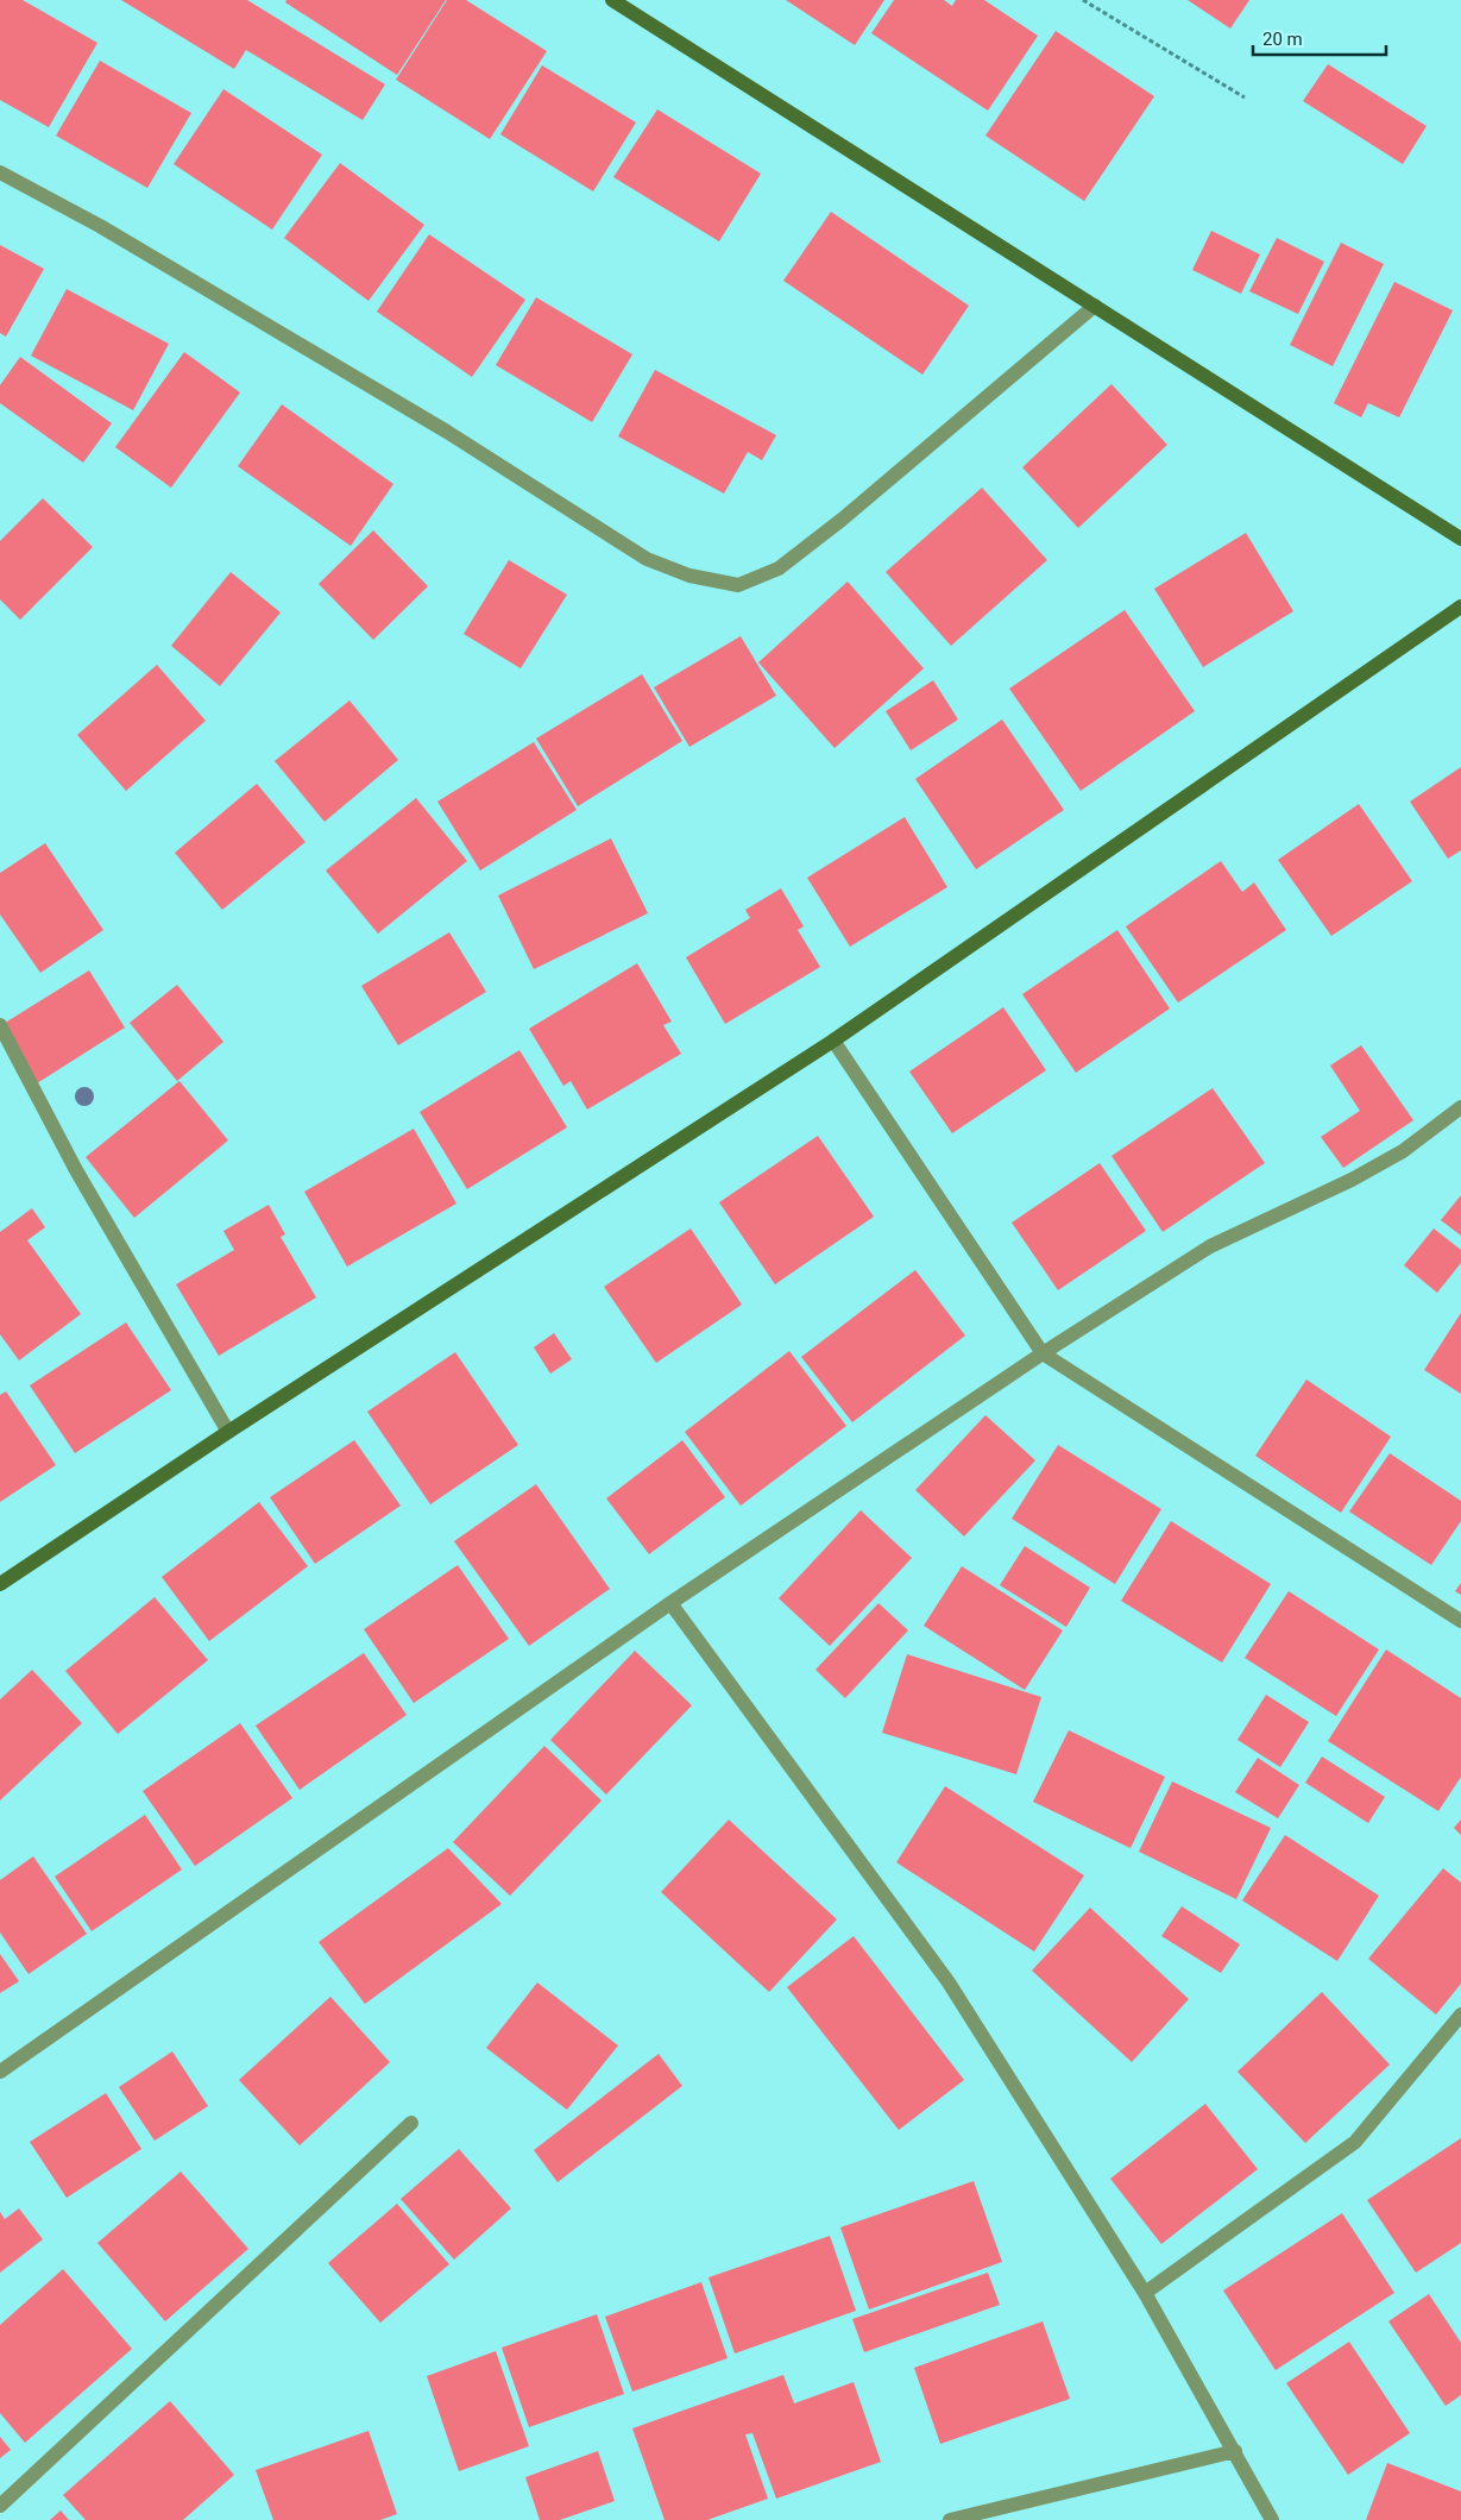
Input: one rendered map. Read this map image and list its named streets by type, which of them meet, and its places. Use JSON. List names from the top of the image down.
{
  "scale_bar": "20 m"
}
